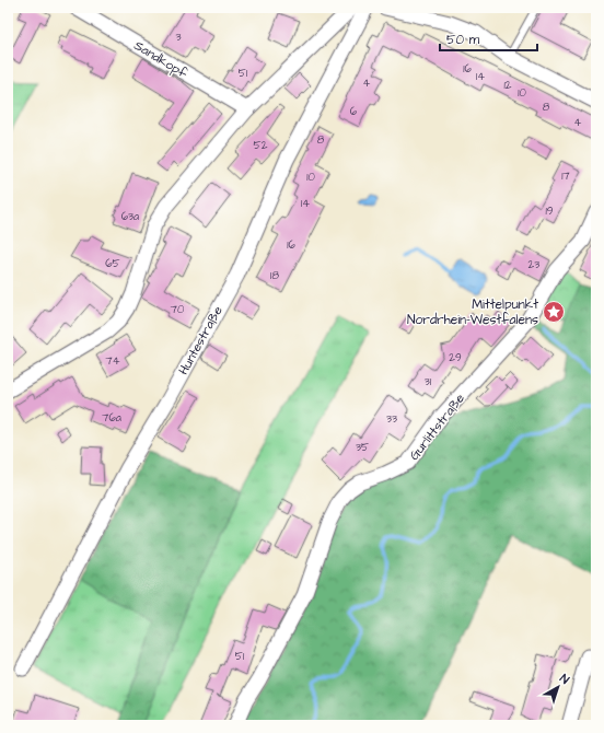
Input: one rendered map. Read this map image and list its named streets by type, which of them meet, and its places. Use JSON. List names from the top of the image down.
{
  "streets": {
    "street": ["Sandkopf", "Huntestraße", "Gurlittstraße"]
  },
  "places": {
    "place": ["Mittelpunkt Nordrhein-Westfalens"]
  },
  "house_numbers": [
    "3",
    "16",
    "51",
    "14",
    "4",
    "12",
    "10",
    "8",
    "6",
    "4",
    "8",
    "52",
    "17",
    "10",
    "14",
    "19",
    "63a",
    "16",
    "65",
    "23",
    "18",
    "70",
    "29",
    "74",
    "31",
    "76a",
    "33",
    "35",
    "51"
  ],
  "scale_bar": "50 m",
  "north": "top right"
}
